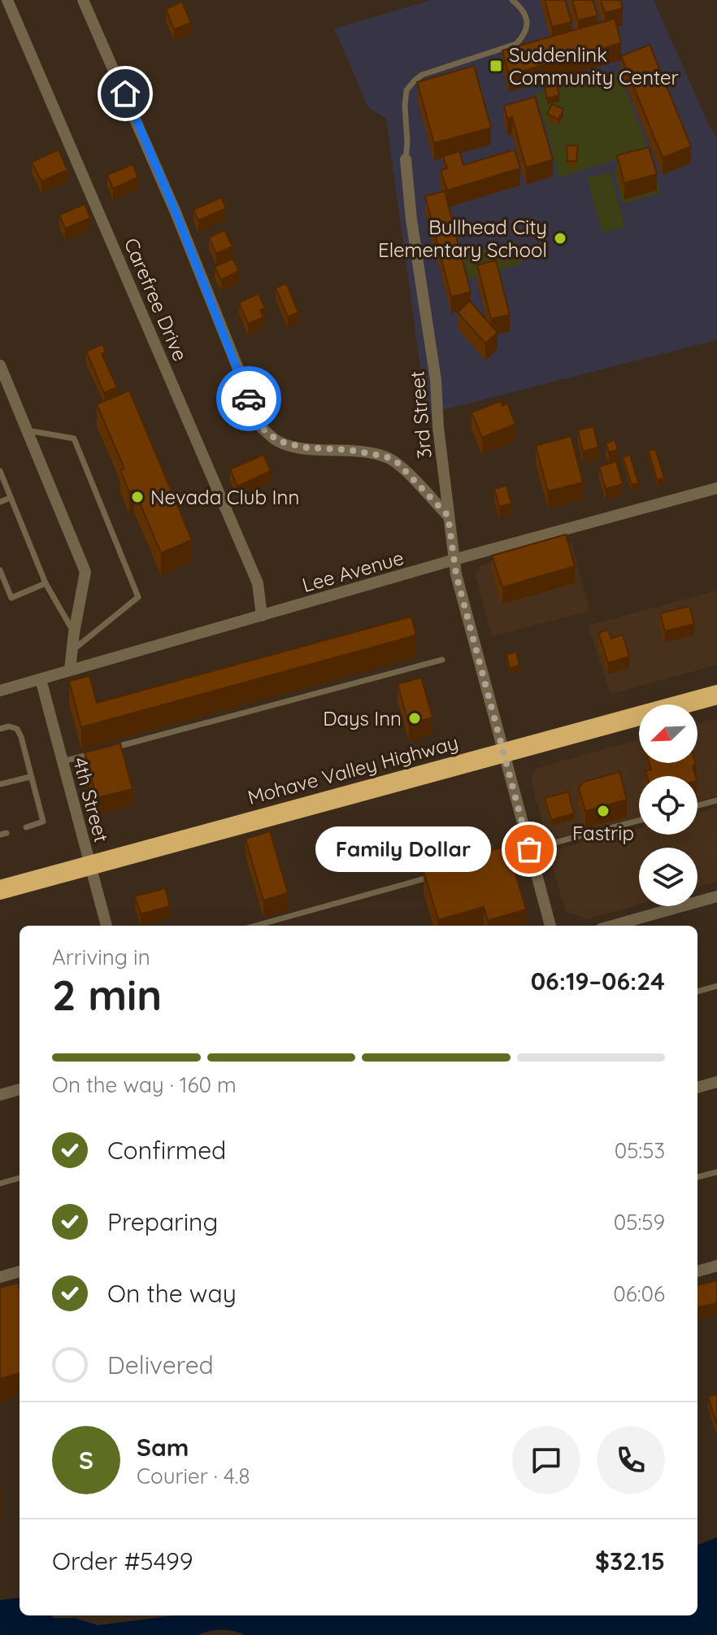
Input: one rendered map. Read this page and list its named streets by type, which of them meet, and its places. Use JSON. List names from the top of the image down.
{
  "streets": {
    "highway": ["Mohave Valley Highway"],
    "street": [
      "Carefree Drive",
      "3rd Street",
      "Lee Avenue",
      "4th Street"
    ]
  },
  "crossings": [
    ["Carefree Drive", "Lee Avenue"],
    ["3rd Street", "Lee Avenue"],
    ["3rd Street", "Mohave Valley Highway"],
    ["Lee Avenue", "4th Street"],
    ["Mohave Valley Highway", "4th Street"]
  ],
  "places": {
    "transit": ["Suddenlink Community Center"],
    "other": [
      "Bullhead City Elementary School",
      "Nevada Club Inn",
      "Days Inn",
      "Fastrip",
      "Family Dollar"
    ]
  },
  "north": "bottom left",
  "page": {
    "bubble": "Family Dollar",
    "heading": ["2 min", "Arriving in", "06:19–06:24"],
    "panel": [
      "Sam",
      "Courier · 4.8",
      "Order #5499",
      "$32.15"
    ],
    "bar": "On the way · 160 m",
    "list": [
      ["Confirmed", "05:53"],
      ["Preparing", "05:59"],
      ["On the way", "06:06"],
      "Delivered"
    ],
    "round": "S"
  }
}
